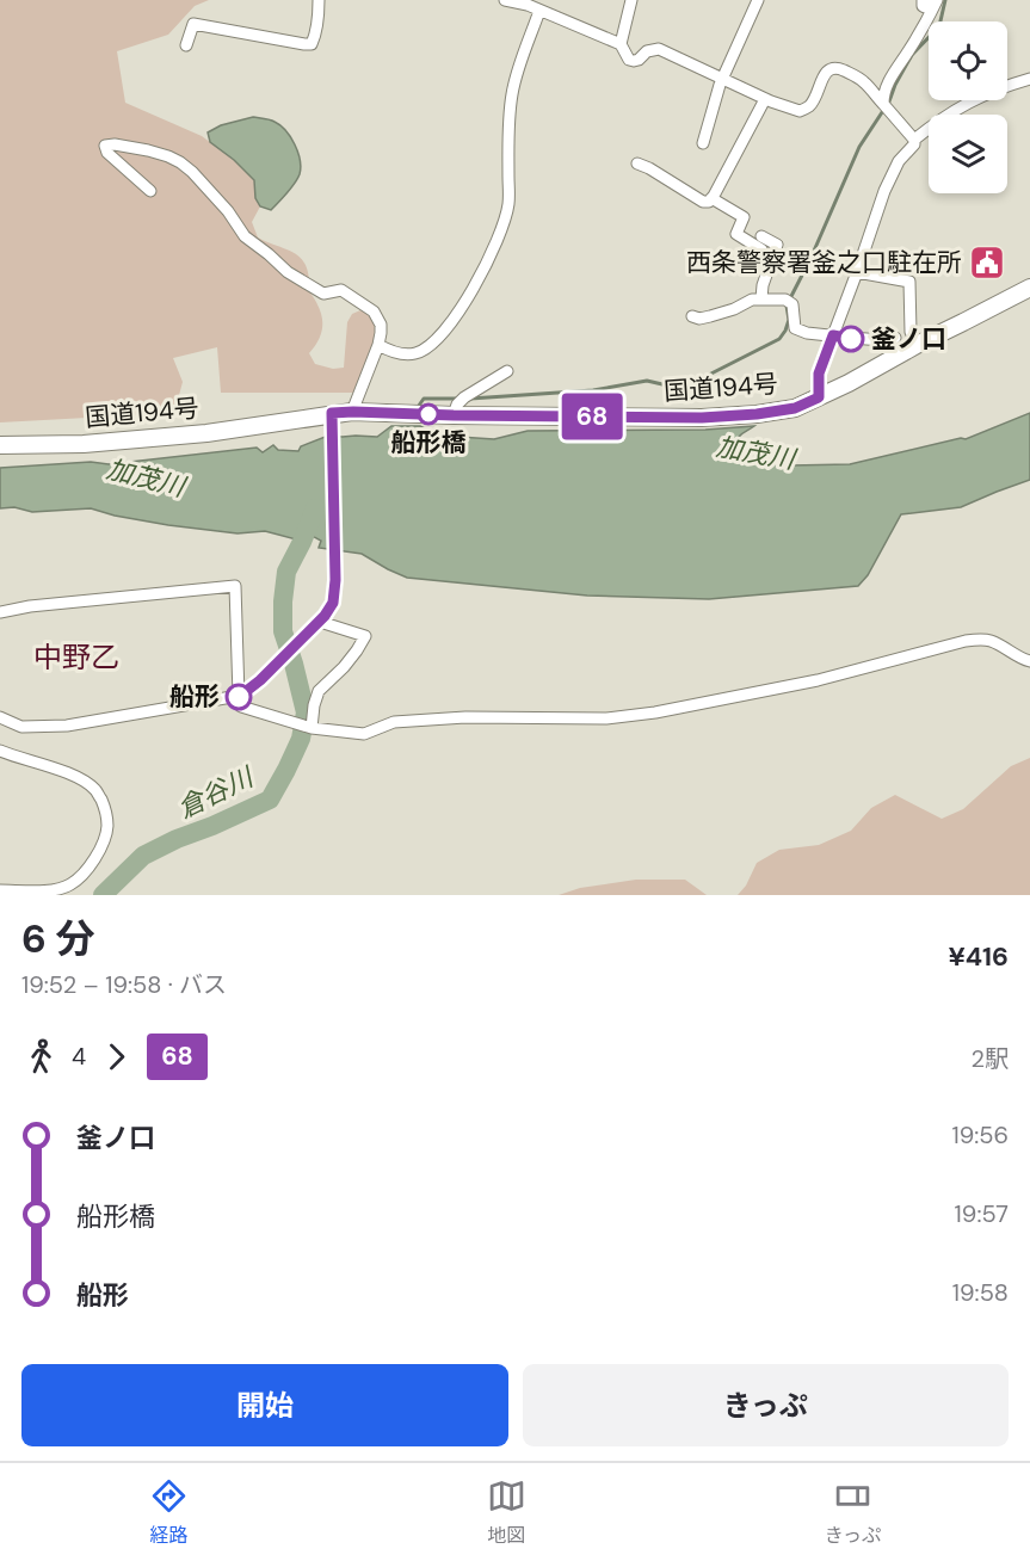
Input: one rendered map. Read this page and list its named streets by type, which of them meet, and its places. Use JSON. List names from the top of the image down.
{
  "streets": {
    "highway": ["国道194号"]
  },
  "districts": ["中野乙"],
  "water": ["加茂川", "倉谷川"],
  "places": {
    "public building": ["西条警察署釜之口駐在所"],
    "other": ["釜ノ口", "船形橋", "船形"]
  },
  "lines": ["bus line 68"],
  "page": {
    "on_map": "68",
    "heading": ["6 分", "19:52 – 19:58 · バス", "¥416"],
    "legs": ["4", "68", "2駅"],
    "list": [
      {
        "name": "釜ノ口",
        "value": "19:56"
      },
      {
        "name": "船形橋",
        "value": "19:57"
      },
      {
        "name": "船形",
        "value": "19:58"
      }
    ],
    "buttons": ["開始", "きっぷ"],
    "tabs": ["経路", "地図", "きっぷ"]
  }
}
